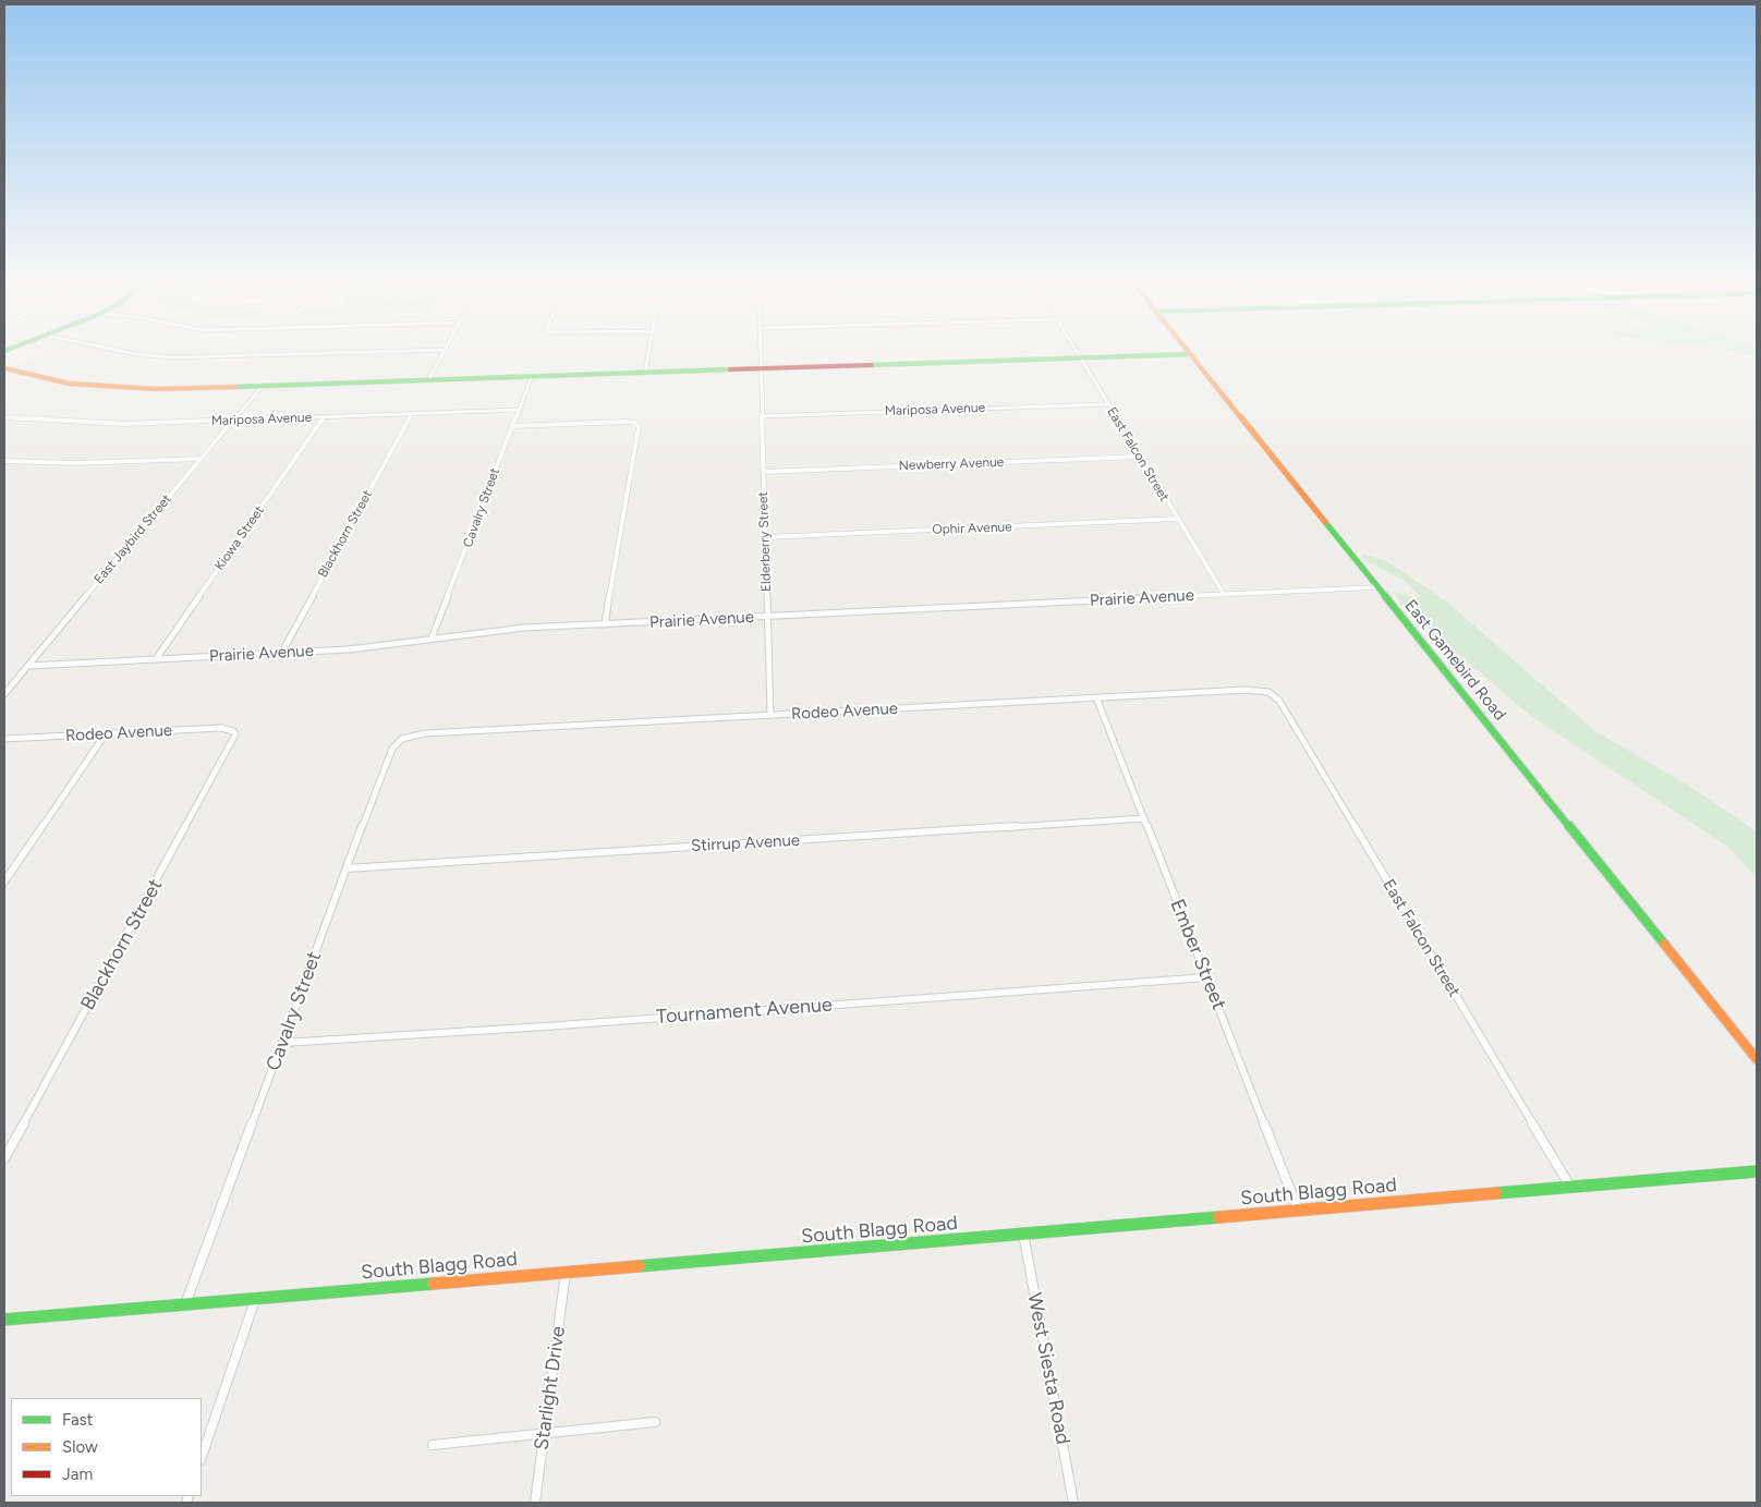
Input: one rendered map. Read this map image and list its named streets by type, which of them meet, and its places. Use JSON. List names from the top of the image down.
{
  "streets": {
    "main road": ["East Gamebird Road", "South Blagg Road"],
    "street": [
      "Mariposa Avenue",
      "East Falcon Street",
      "Newberry Avenue",
      "Cavalry Street",
      "Ophir Avenue",
      "Blackhorn Street",
      "Kiowa Street",
      "East Jaybird Street",
      "Elderberry Street",
      "Prairie Avenue",
      "Rodeo Avenue",
      "Stirrup Avenue",
      "Ember Street",
      "Tournament Avenue",
      "West Siesta Road",
      "Starlight Drive"
    ]
  },
  "crossings": [
    ["Mariposa Avenue", "East Falcon Street"],
    ["Mariposa Avenue", "Cavalry Street"],
    ["Mariposa Avenue", "Blackhorn Street"],
    ["Mariposa Avenue", "Kiowa Street"],
    ["Mariposa Avenue", "East Jaybird Street"],
    ["Mariposa Avenue", "Elderberry Street"],
    ["East Falcon Street", "Newberry Avenue"],
    ["East Falcon Street", "Ophir Avenue"],
    ["East Falcon Street", "Prairie Avenue"],
    ["East Falcon Street", "Rodeo Avenue"],
    ["East Falcon Street", "South Blagg Road"],
    ["Newberry Avenue", "Elderberry Street"],
    ["Cavalry Street", "Prairie Avenue"],
    ["Cavalry Street", "Rodeo Avenue"],
    ["Cavalry Street", "Stirrup Avenue"],
    ["Cavalry Street", "Tournament Avenue"],
    ["Cavalry Street", "South Blagg Road"],
    ["Ophir Avenue", "Elderberry Street"],
    ["Blackhorn Street", "Prairie Avenue"],
    ["Blackhorn Street", "Rodeo Avenue"],
    ["Kiowa Street", "Prairie Avenue"],
    ["East Jaybird Street", "Prairie Avenue"],
    ["Elderberry Street", "Prairie Avenue"],
    ["Elderberry Street", "Rodeo Avenue"],
    ["Prairie Avenue", "East Gamebird Road"],
    ["Rodeo Avenue", "Ember Street"],
    ["Stirrup Avenue", "Ember Street"],
    ["Ember Street", "Tournament Avenue"],
    ["Ember Street", "South Blagg Road"],
    ["South Blagg Road", "West Siesta Road"],
    ["South Blagg Road", "Starlight Drive"]
  ],
  "legend": ["Fast", "Slow", "Jam"]
}
